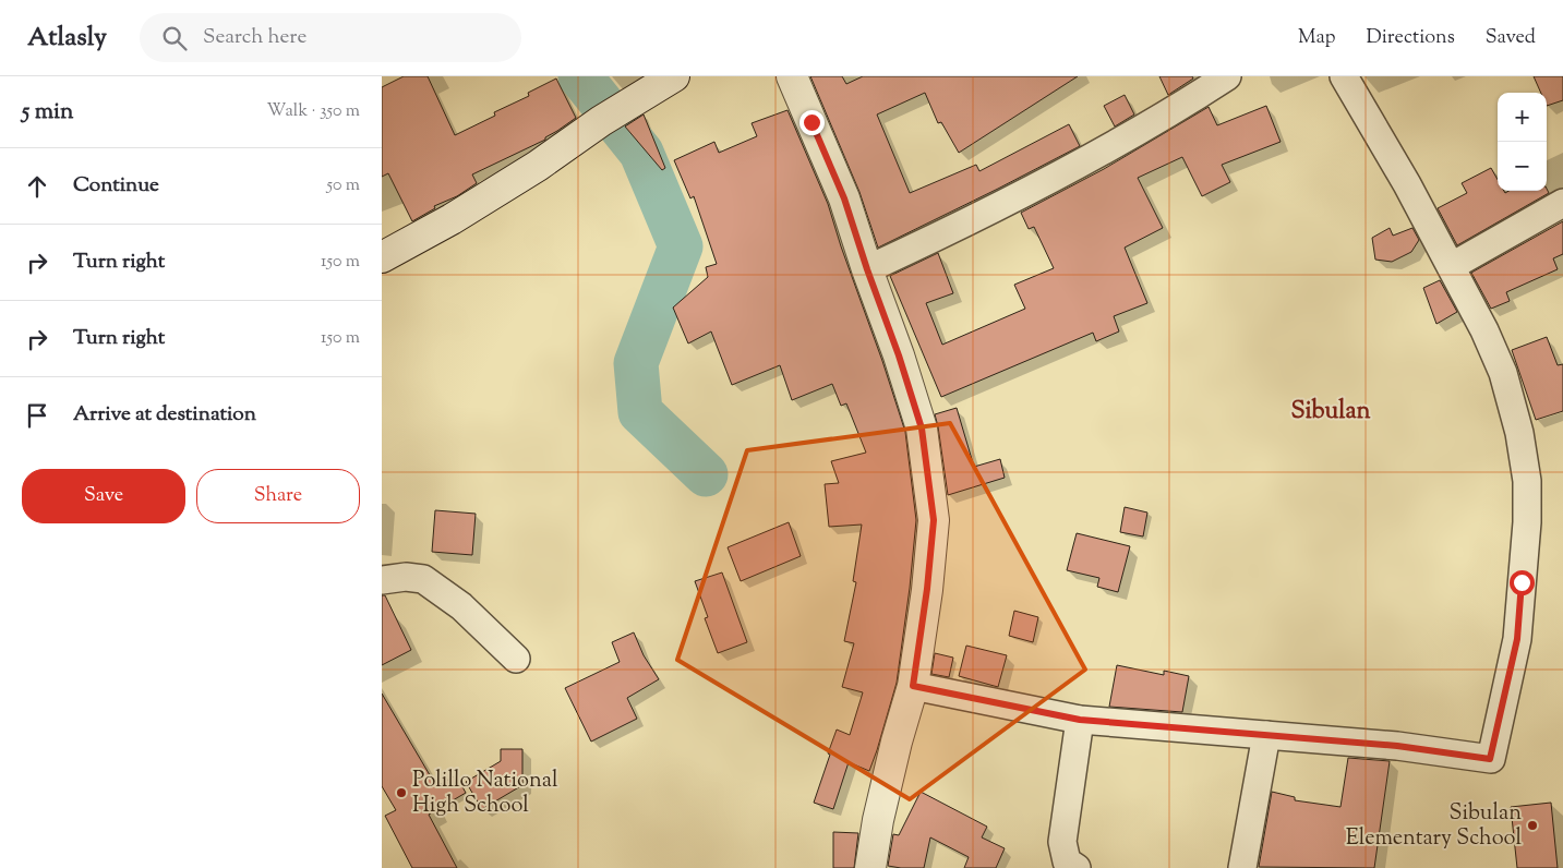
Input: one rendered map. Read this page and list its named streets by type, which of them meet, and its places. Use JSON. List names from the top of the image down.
{
  "districts": ["Sibulan"],
  "places": ["Polillo National High School", "Sibulan Elementary School"],
  "page": {
    "header": "Atlasly",
    "search": "Search here",
    "nav": ["Map", "Directions", "Saved"],
    "heading": ["5 min", "Walk · 350 m"],
    "map_buttons": ["+", "−"],
    "list": [
      ["Continue", "50 m"],
      ["Turn right", "150 m"],
      ["Turn right", "150 m"],
      "Arrive at destination"
    ],
    "buttons": ["Save", "Share"]
  }
}
